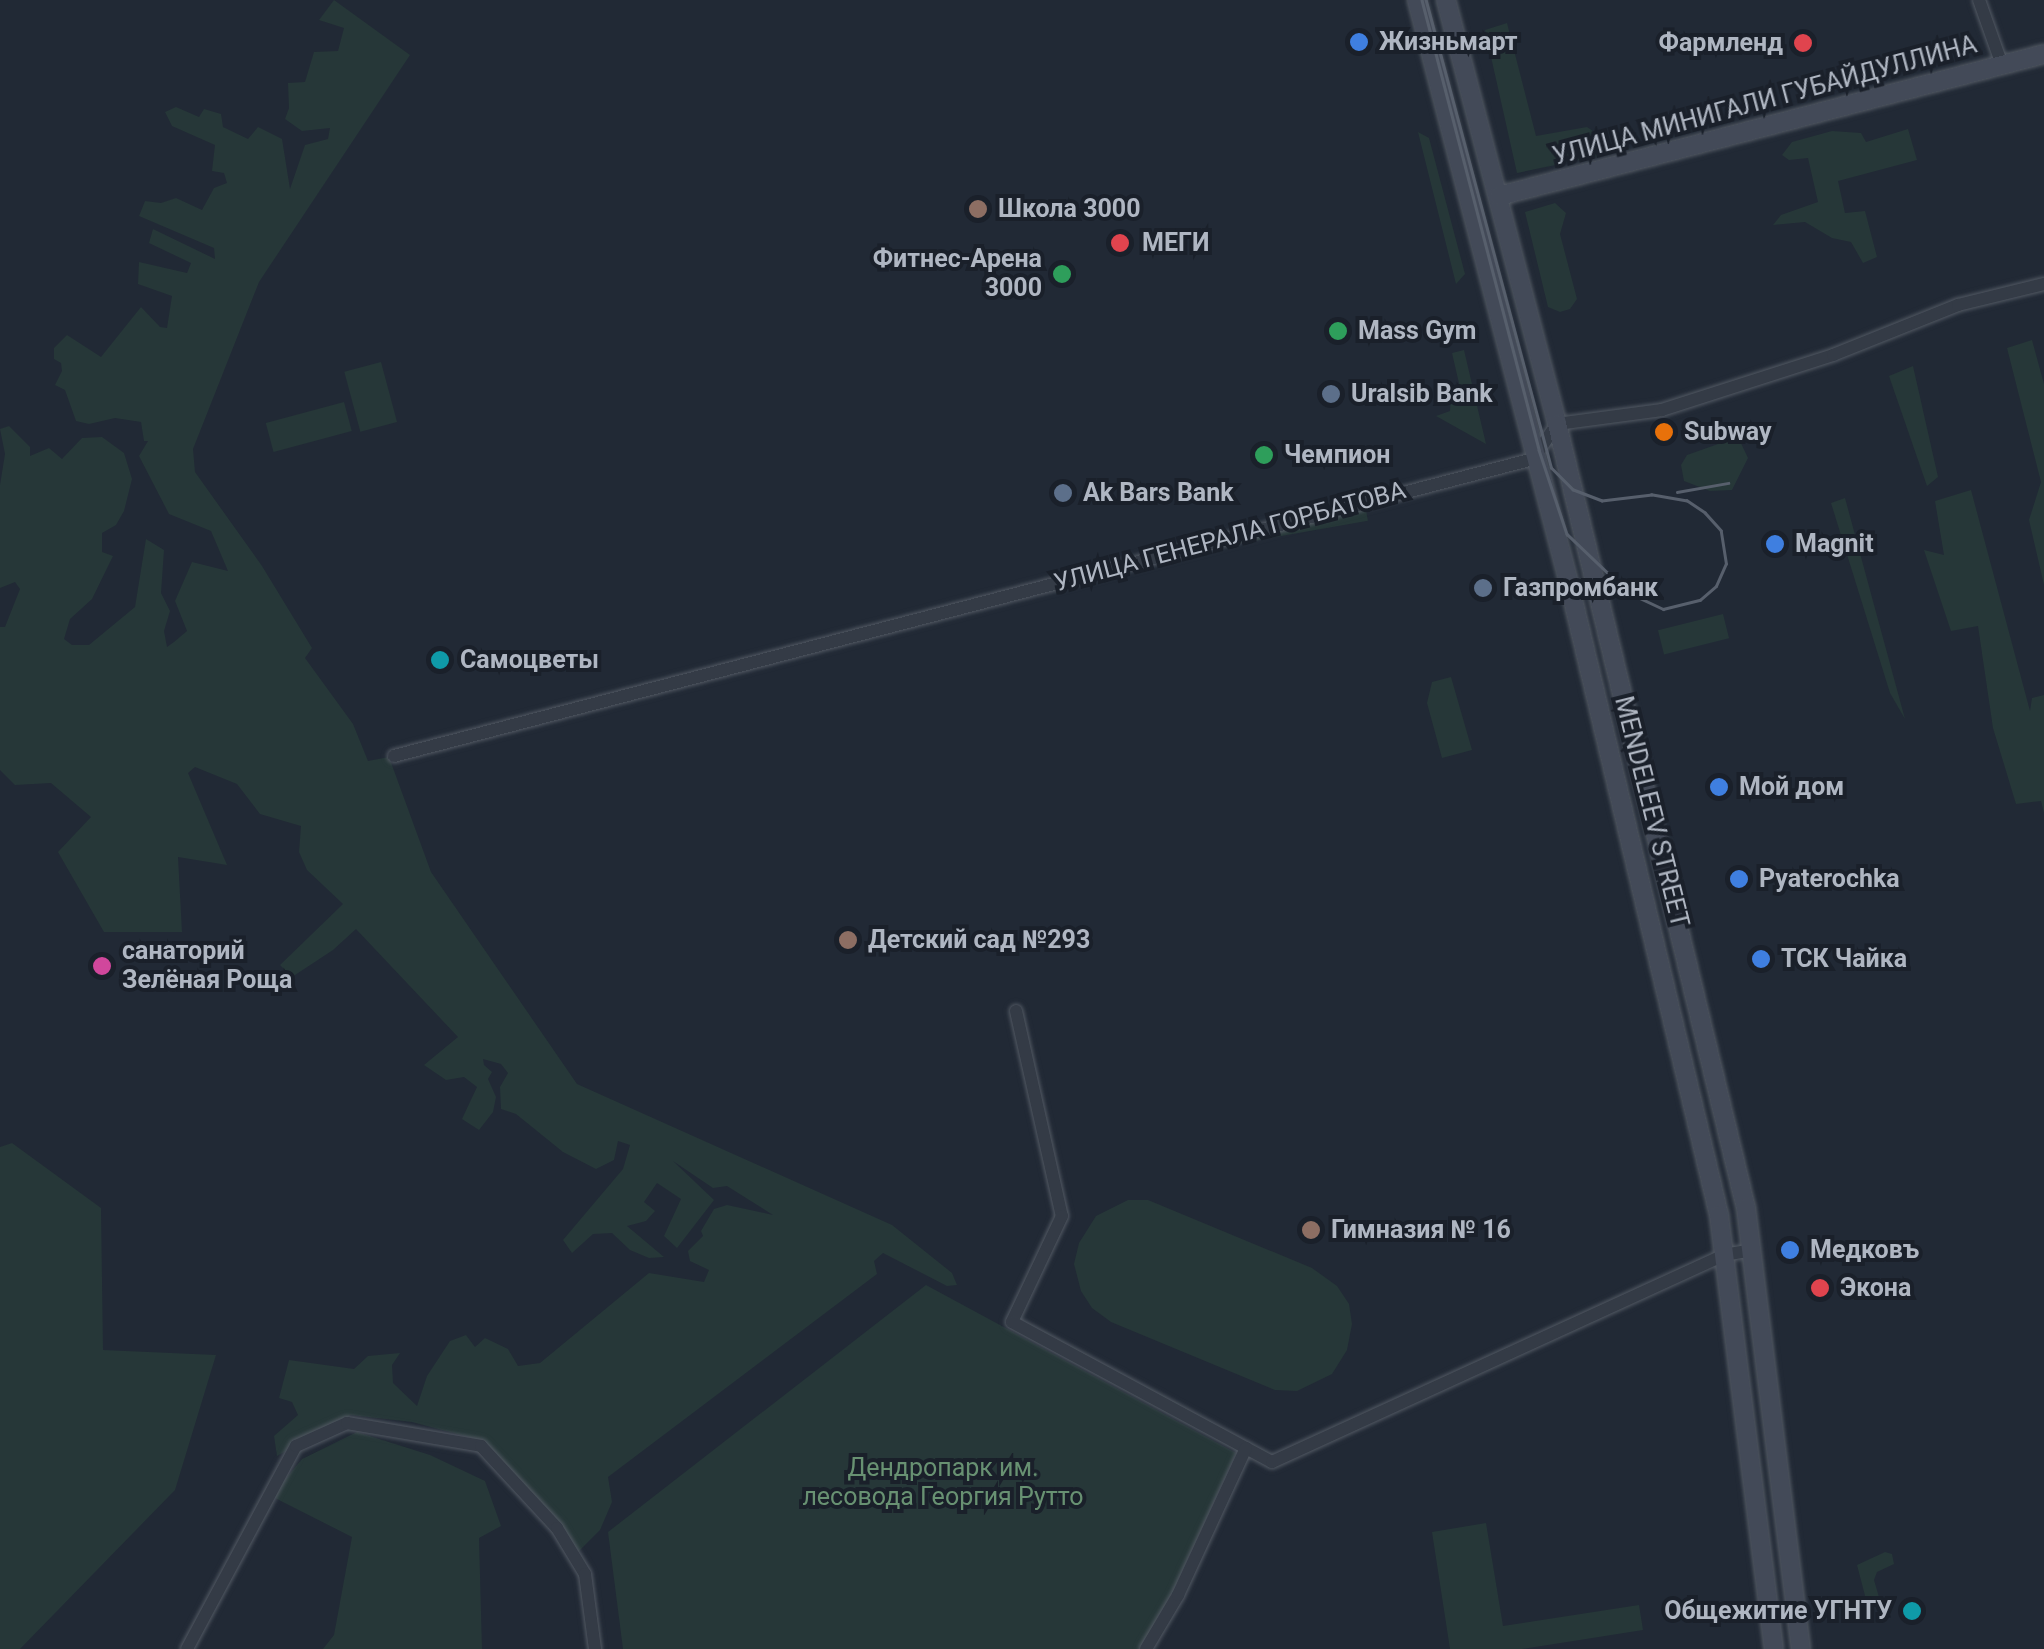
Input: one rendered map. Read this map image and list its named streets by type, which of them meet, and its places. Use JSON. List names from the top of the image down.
{
  "streets": {
    "main road": ["УЛИЦА МИНИГАЛИ ГУБАЙДУЛЛИНА", "MENDELEEV STREET"],
    "street": ["УЛИЦА ГЕНЕРАЛА ГОРБАТОВА"]
  },
  "crossings": [
    ["УЛИЦА МИНИГАЛИ ГУБАЙДУЛЛИНА", "MENDELEEV STREET"],
    ["УЛИЦА ГЕНЕРАЛА ГОРБАТОВА", "MENDELEEV STREET"]
  ],
  "parks": ["Дендропарк им. лесовода Георгия Рутто"],
  "places": [
    "Жизньмарт",
    "Фармленд",
    "Школа 3000",
    "МЕГИ",
    "Фитнес-Арена 3000",
    "Mass Gym",
    "Uralsib Bank",
    "Subway",
    "Чемпион",
    "Ak Bars Bank",
    "Magnit",
    "Газпромбанк",
    "Самоцветы",
    "Мой дом",
    "Pyaterochka",
    "Детский сад №293",
    "ТСК Чайка",
    "санаторий Зелёная Роща",
    "Гимназия № 16",
    "Медковъ",
    "Экона",
    "Общежитие УГНТУ"
  ]
}
